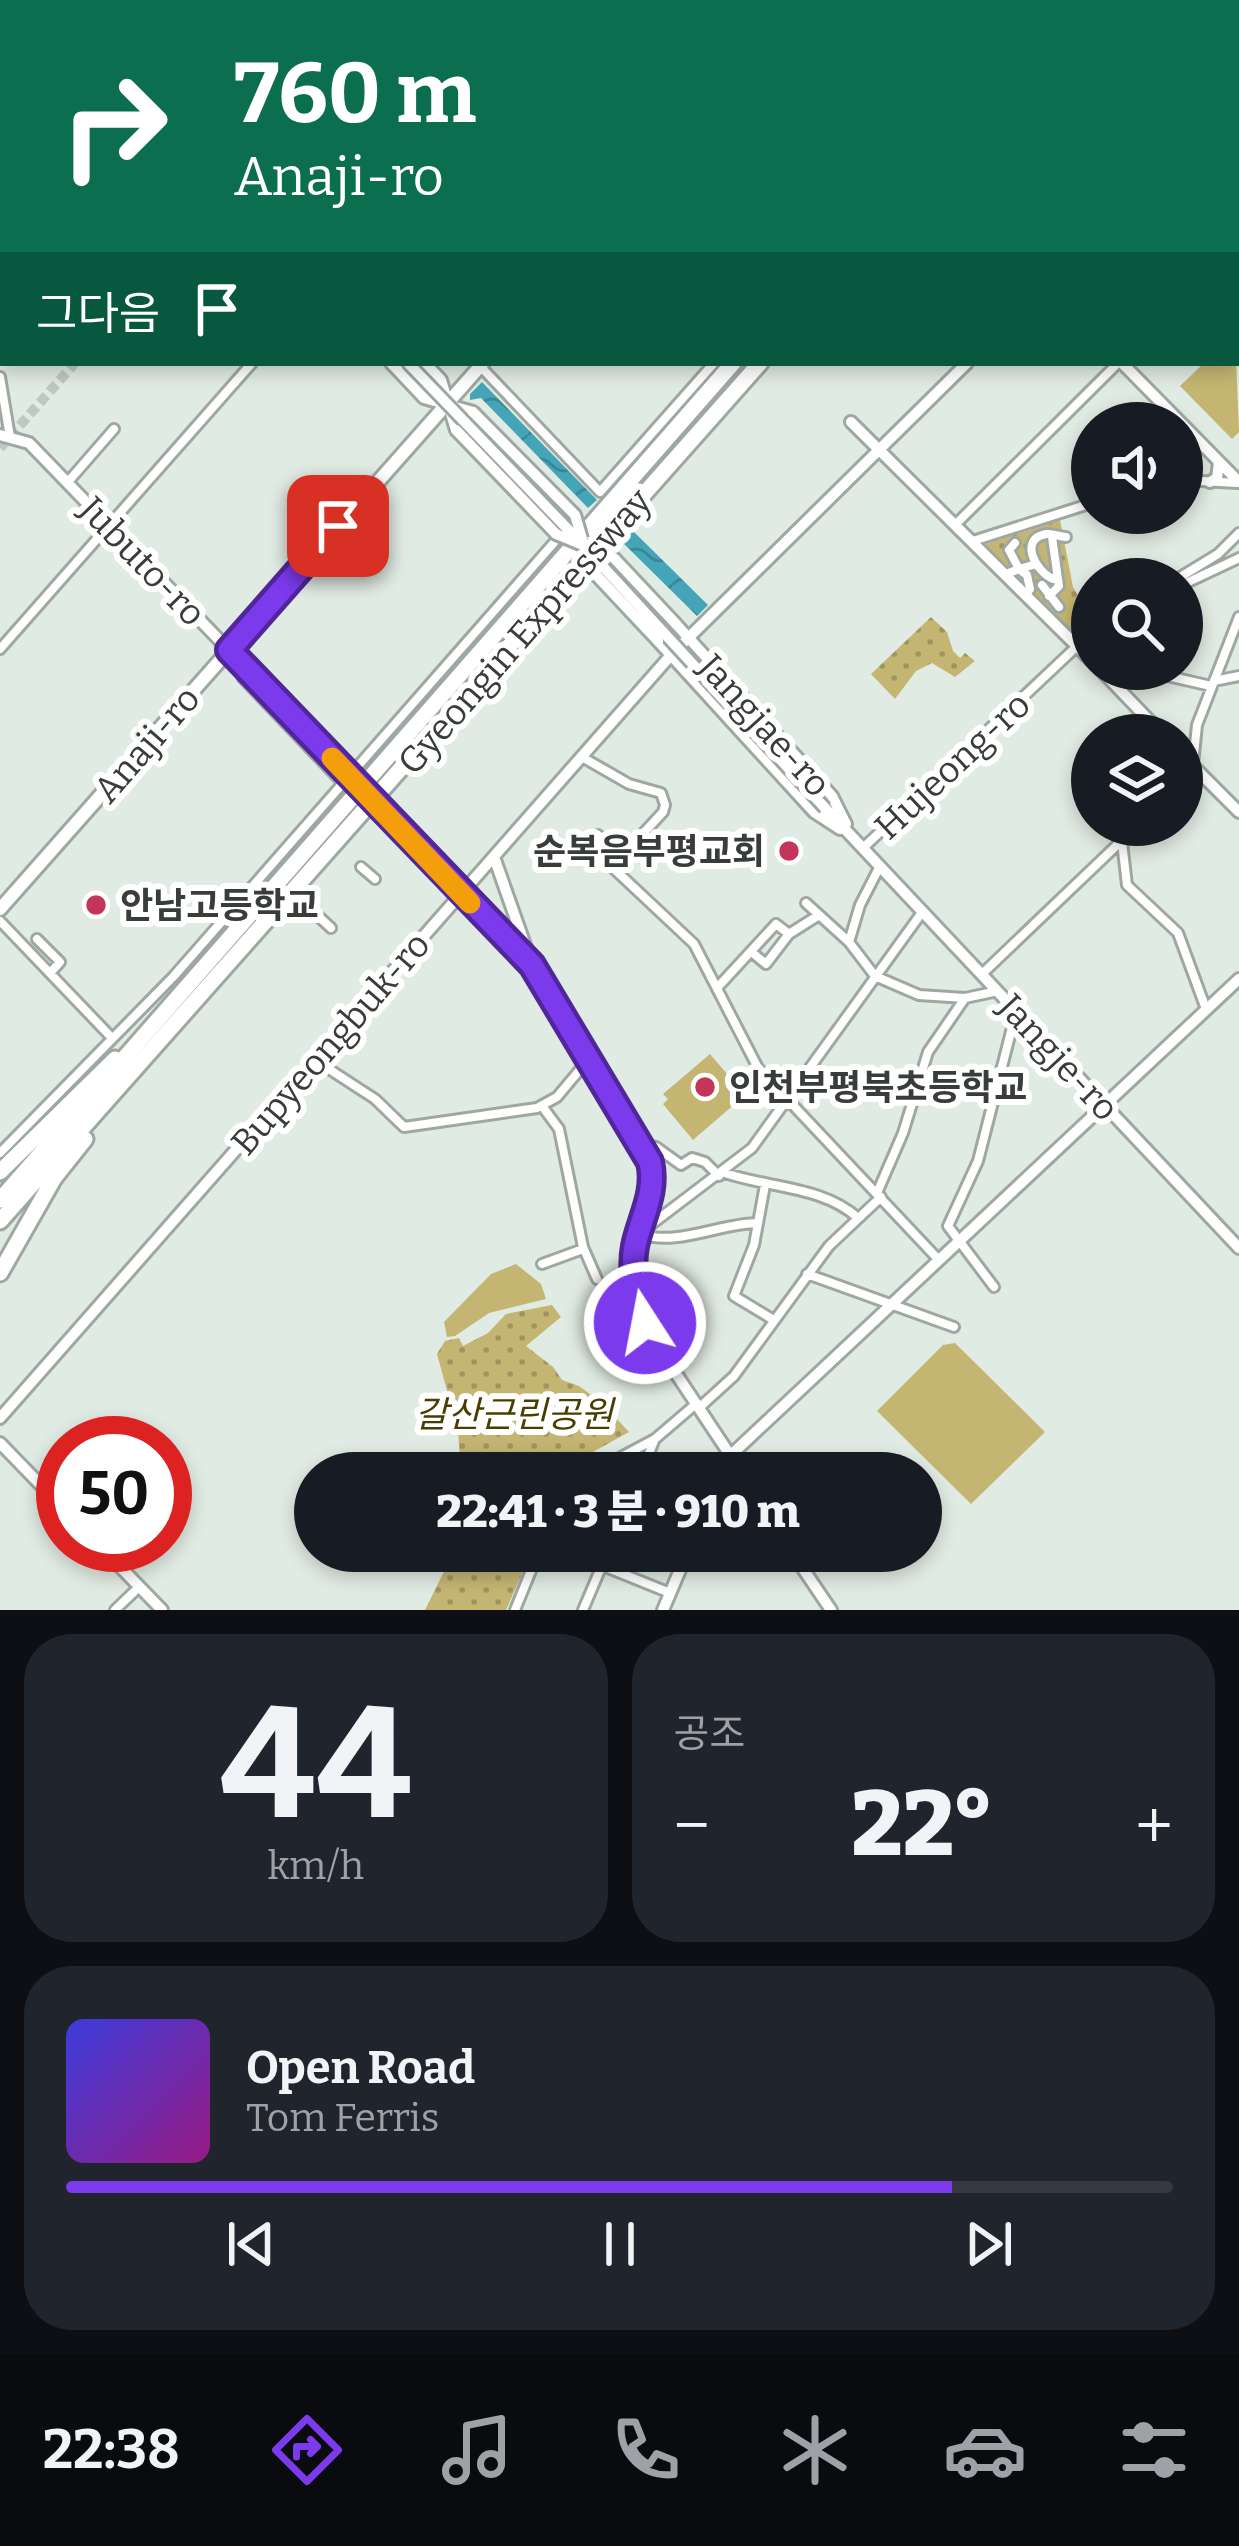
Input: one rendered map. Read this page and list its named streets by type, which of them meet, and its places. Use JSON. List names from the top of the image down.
{
  "streets": {
    "highway": ["Gyeongin Expressway"],
    "main road": [
      "Jubuto-ro",
      "Jangjae-ro",
      "Anaji-ro",
      "Bupyeongbuk-ro",
      "Jangje-ro"
    ],
    "street": ["Hujeong-ro"]
  },
  "crossings": [
    ["Jubuto-ro", "Anaji-ro"],
    ["Jubuto-ro", "Bupyeongbuk-ro"],
    ["Jangjae-ro", "Anaji-ro"],
    ["Jangjae-ro", "Bupyeongbuk-ro"],
    ["Jangjae-ro", "Jangje-ro"],
    ["Hujeong-ro", "Jangje-ro"]
  ],
  "parks": ["갈산근린공원"],
  "places": ["순복음부평교회", "안남고등학교", "인천부평북초등학교"],
  "page": {
    "turn": ["760 m", "Anaji-ro"],
    "then": "그다음",
    "limit": "50",
    "trip": "22:41 · 3 분 · 910 m",
    "tile": [
      ["44", "km/h"],
      "공조"
    ],
    "heat": ["−", "22°", "+"],
    "song": ["Open Road", "Tom Ferris"],
    "tabs": "22:38"
  }
}
